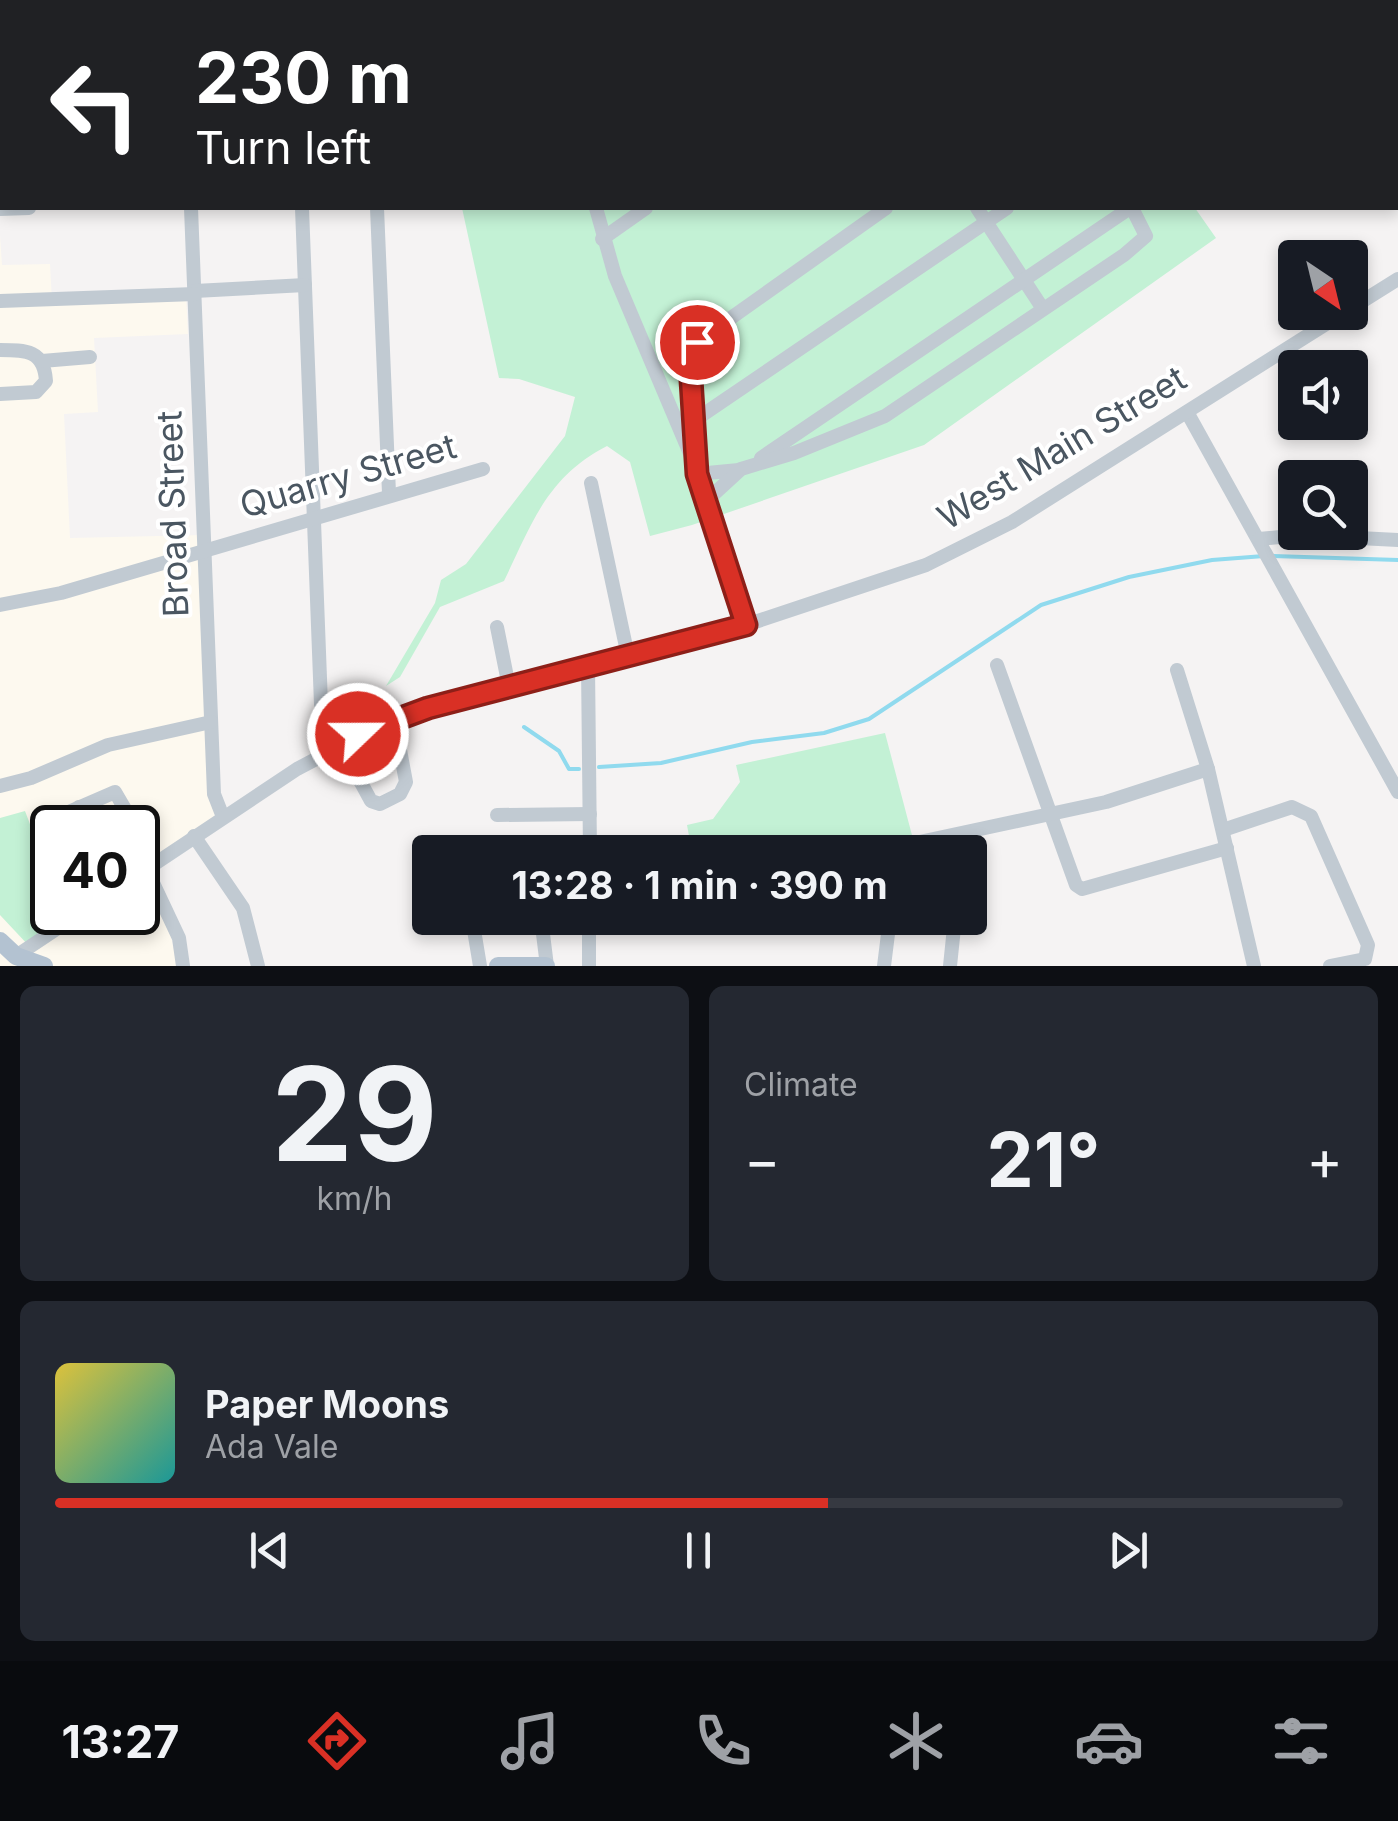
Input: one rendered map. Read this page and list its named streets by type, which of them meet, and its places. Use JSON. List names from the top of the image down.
{
  "streets": {
    "street": ["West Main Street", "Quarry Street", "Broad Street"]
  },
  "crossings": [
    ["West Main Street", "Broad Street"],
    ["Quarry Street", "Broad Street"]
  ],
  "north": "bottom right",
  "page": {
    "turn": ["230 m", "Turn left"],
    "limit": "40",
    "trip": "13:28 · 1 min · 390 m",
    "tile": [
      ["29", "km/h"],
      "Climate"
    ],
    "heat": ["−", "21°", "+"],
    "song": ["Paper Moons", "Ada Vale"],
    "tabs": "13:27"
  }
}
